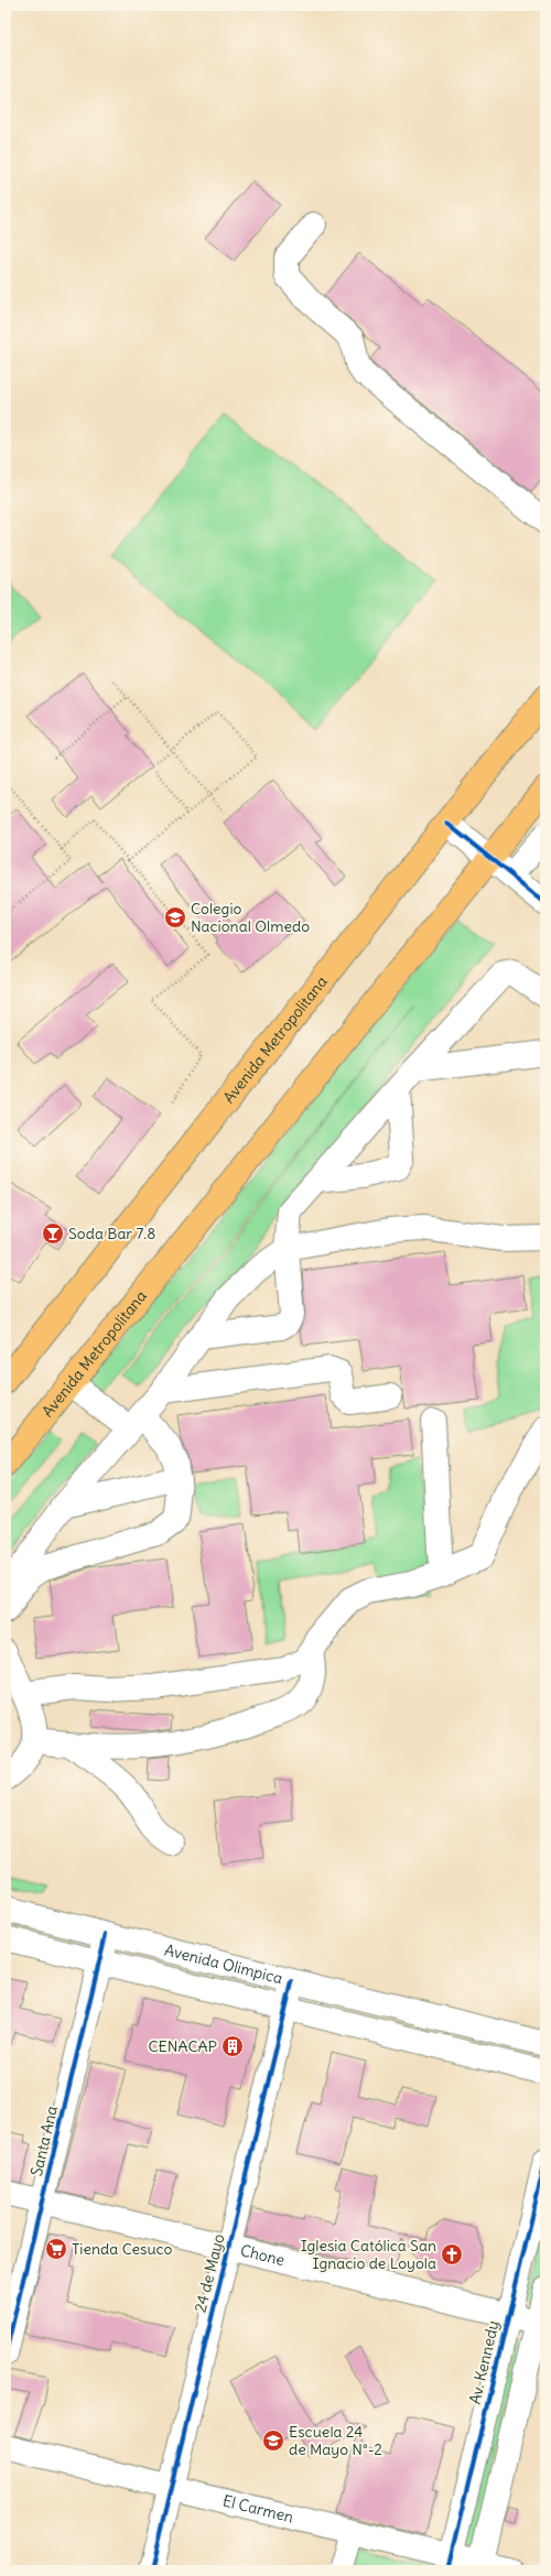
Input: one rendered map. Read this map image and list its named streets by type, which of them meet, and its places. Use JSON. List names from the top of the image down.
{
  "streets": {
    "highway": ["Avenida Metropolitana"],
    "street": [
      "Avenida Olimpica",
      "Santa Ana",
      "Chone",
      "24 de Mayo",
      "Av. Kennedy",
      "El Carmen"
    ]
  },
  "crossings": [
    ["Avenida Olimpica", "Santa Ana"],
    ["Avenida Olimpica", "24 de Mayo"],
    ["Santa Ana", "Chone"],
    ["Chone", "24 de Mayo"],
    ["Chone", "Av. Kennedy"],
    ["24 de Mayo", "El Carmen"],
    ["Av. Kennedy", "El Carmen"]
  ],
  "places": {
    "school or university": ["Colegio Nacional Olmedo", "Escuela 24 de Mayo N°-2"],
    "bar": ["Soda Bar 7.8"],
    "building": ["CENACAP"],
    "supermarket": ["Tienda Cesuco"],
    "church": ["Iglesia Católica San Ignacio de Loyola"]
  }
}
